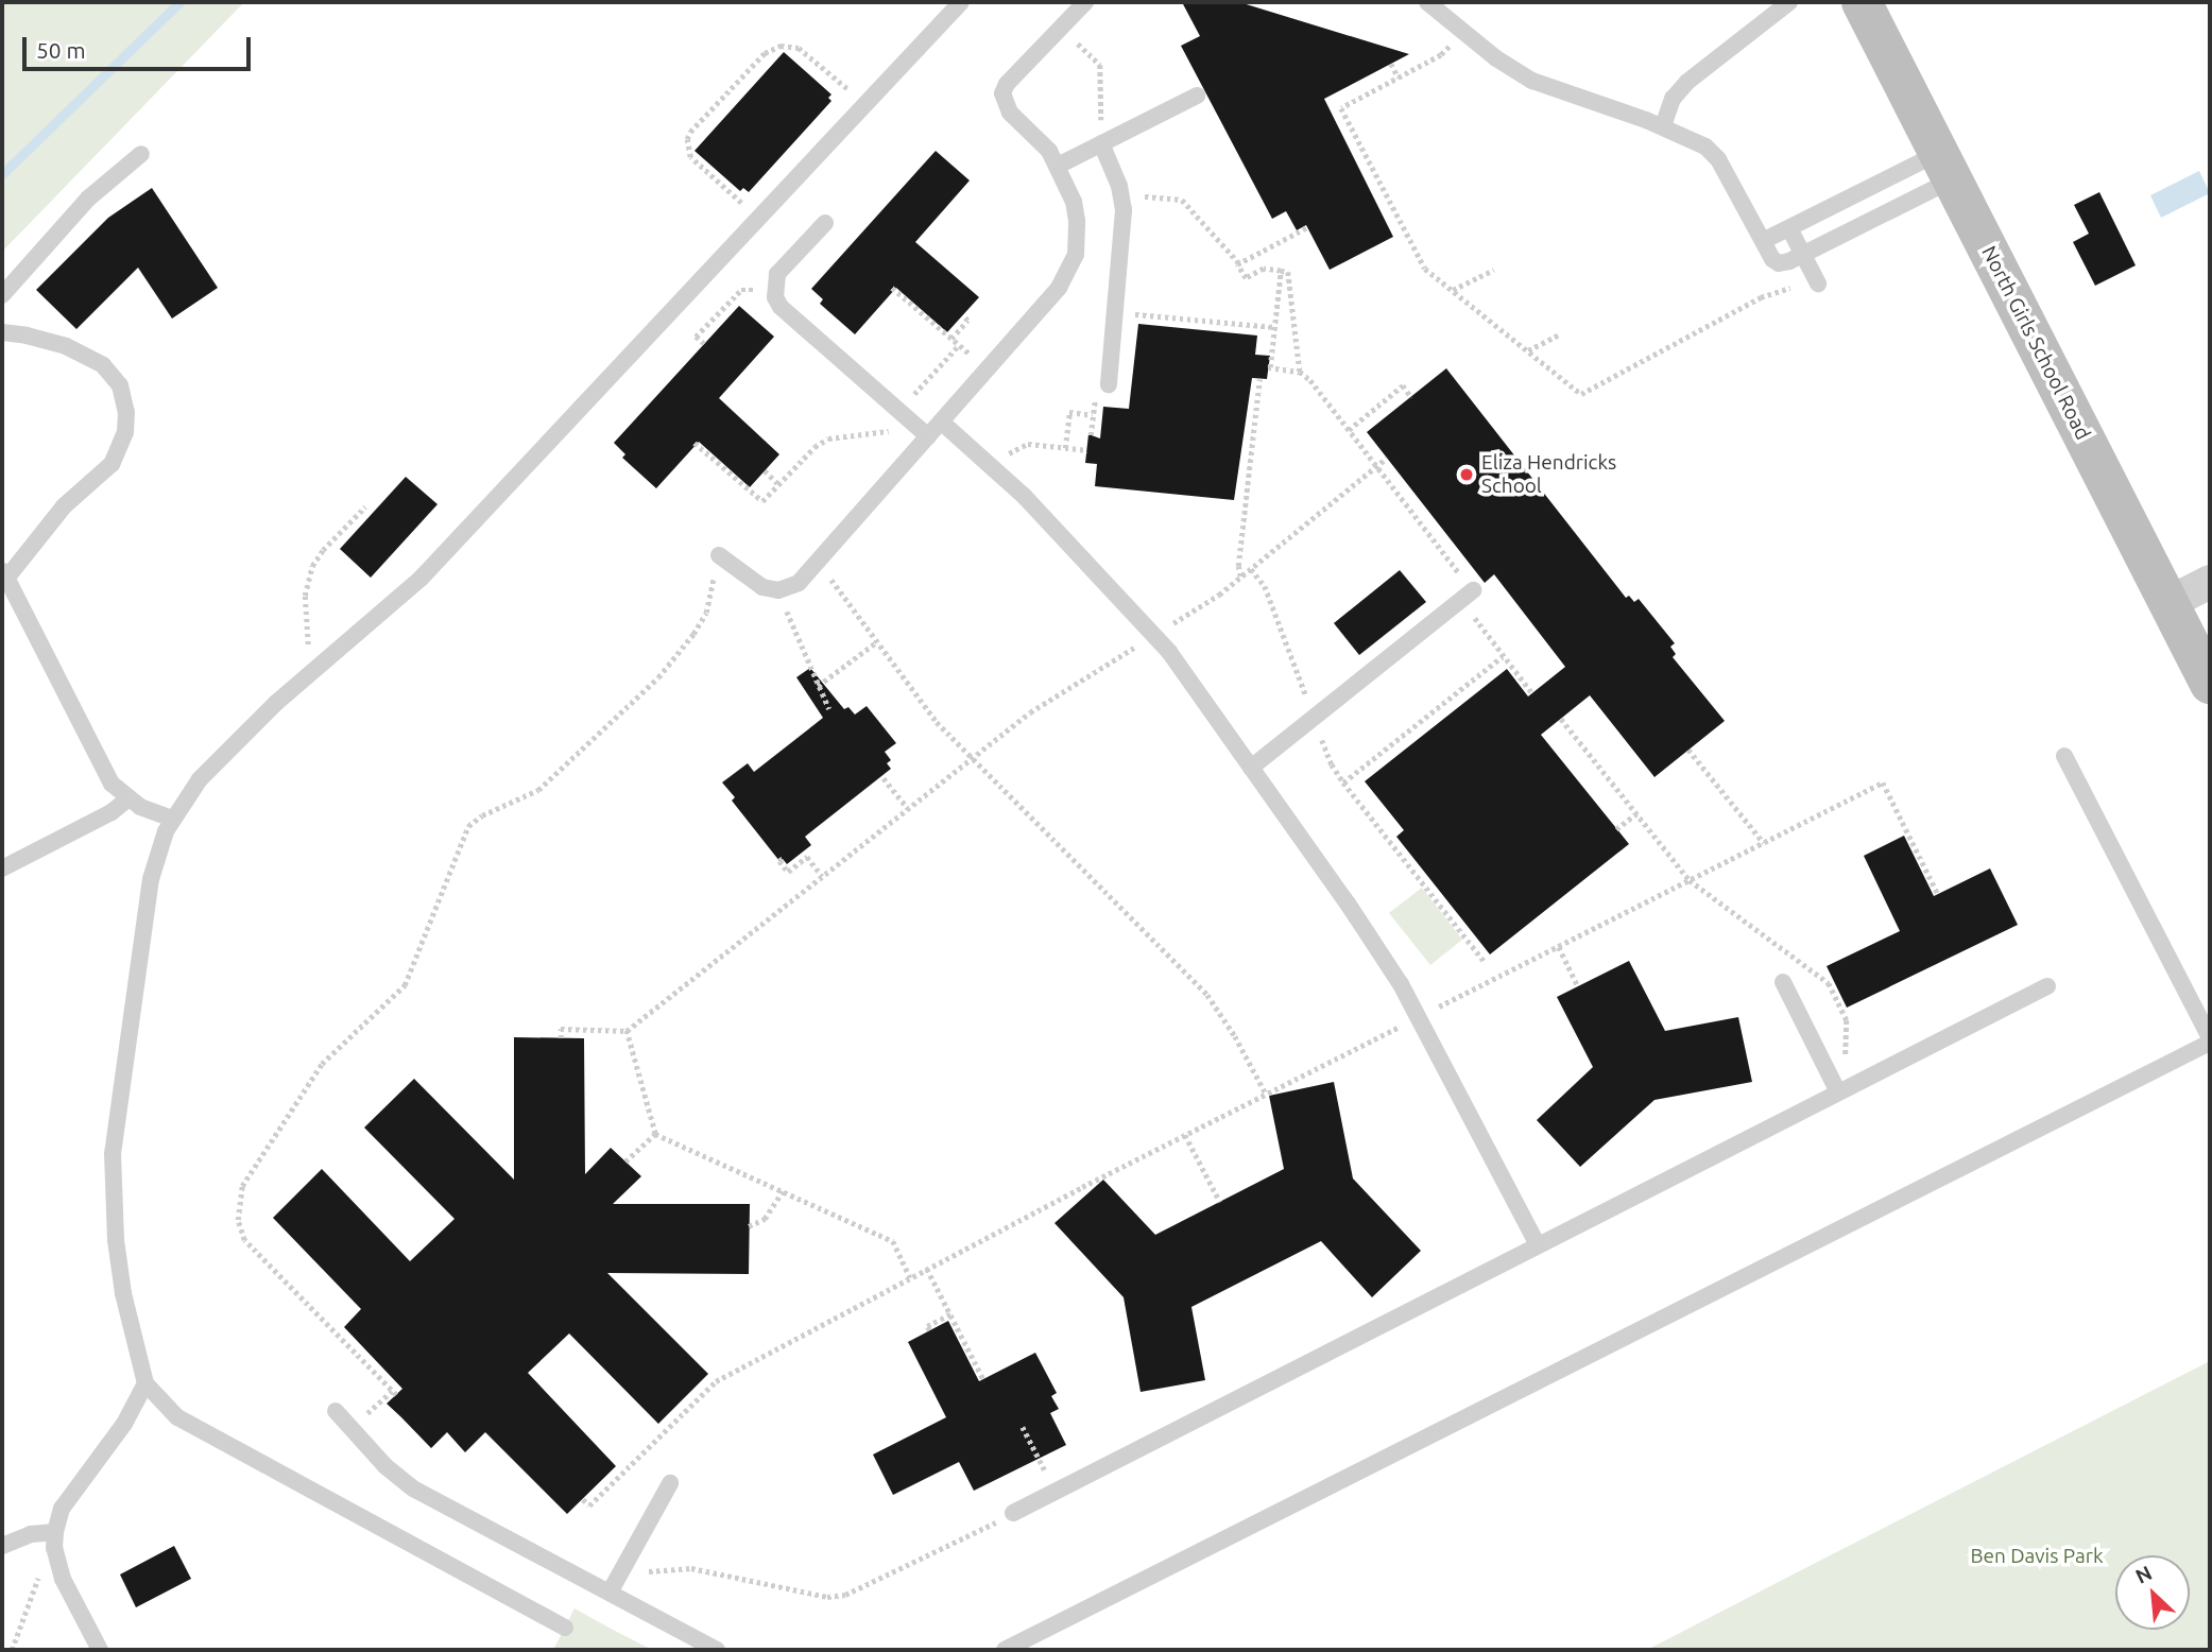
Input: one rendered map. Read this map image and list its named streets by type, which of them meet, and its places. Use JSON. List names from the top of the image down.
{
  "streets": {
    "main road": ["North Girls School Road"]
  },
  "parks": ["Ben Davis Park"],
  "places": ["Eliza Hendricks School"],
  "scale_bar": "50 m",
  "north": "top left"
}
